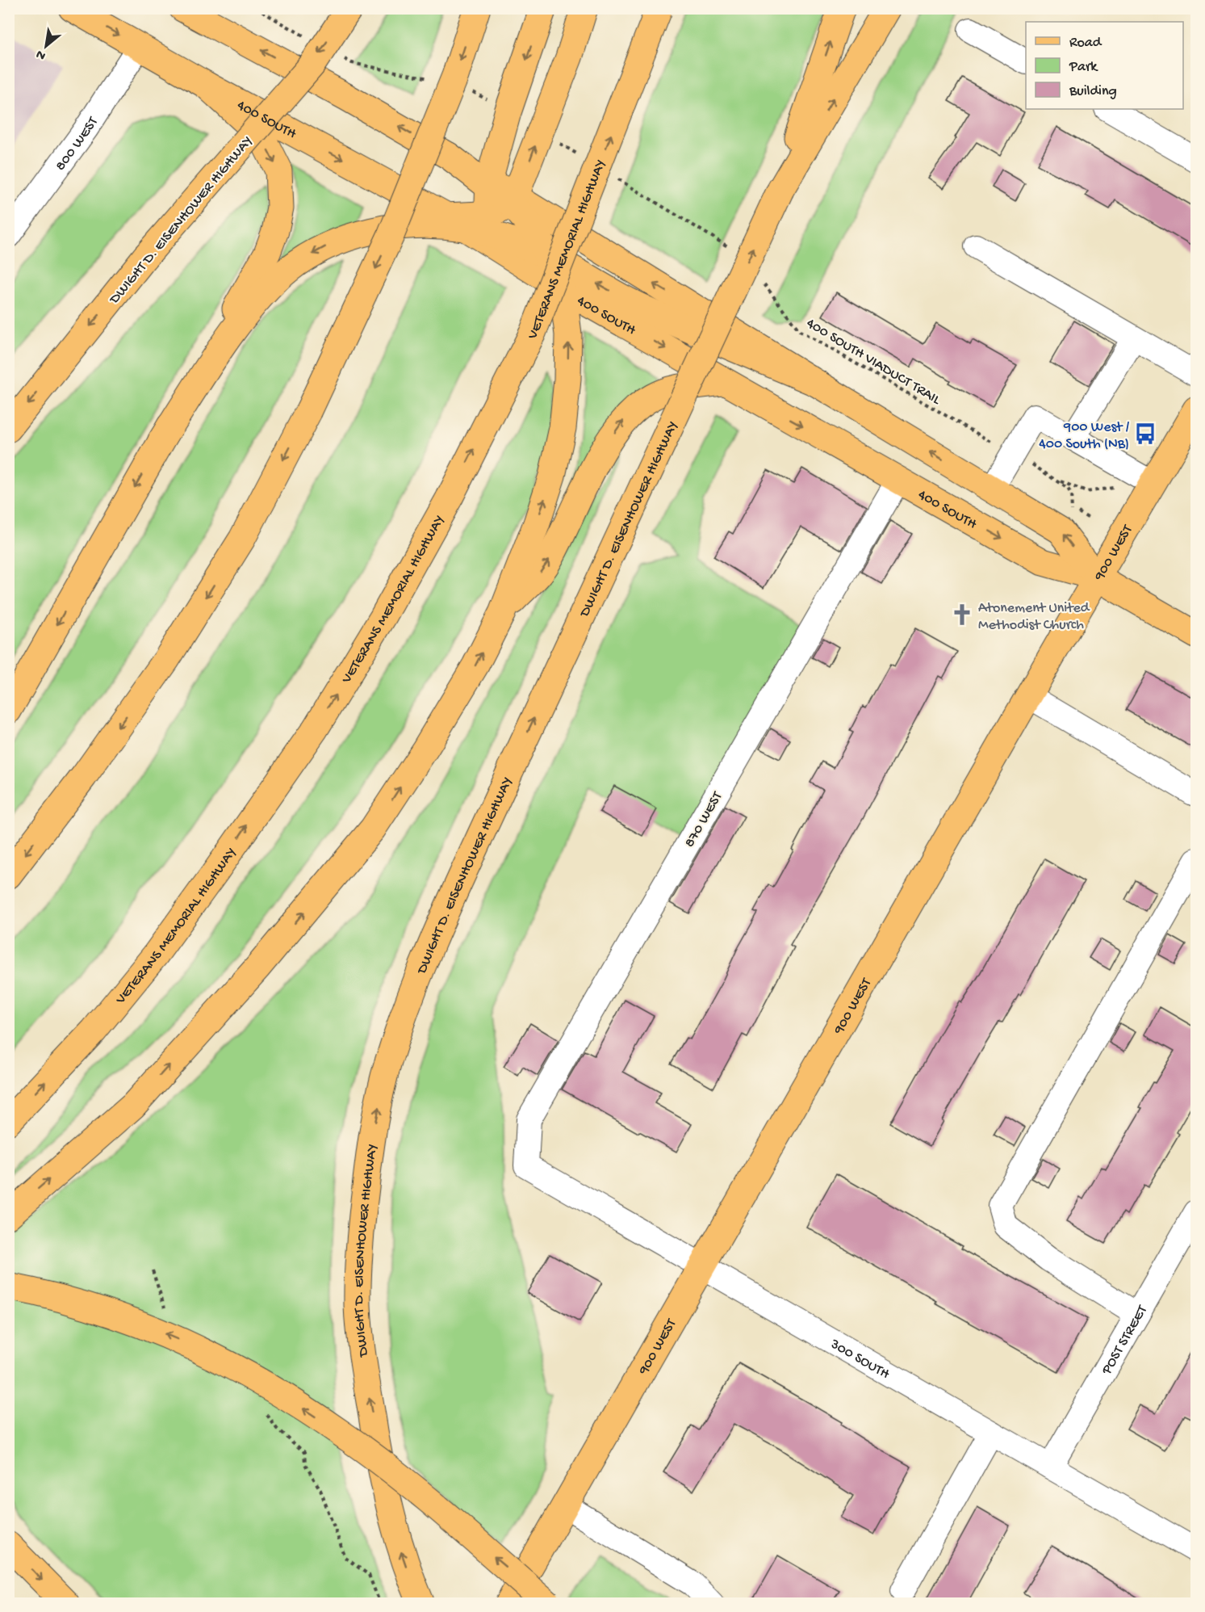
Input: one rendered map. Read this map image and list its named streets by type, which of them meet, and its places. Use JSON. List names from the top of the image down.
{
  "streets": {
    "main road": [
      "400 SOUTH",
      "DWIGHT D. EISENHOWER HIGHWAY",
      "VETERANS MEMORIAL HIGHWAY",
      "900 WEST"
    ],
    "street": [
      "800 WEST",
      "870 WEST",
      "POST STREET",
      "300 SOUTH"
    ],
    "path": ["400 SOUTH VIADUCT TRAIL"]
  },
  "crossings": [
    ["400 SOUTH", "800 WEST"],
    ["400 SOUTH", "900 WEST"],
    ["400 SOUTH", "870 WEST"],
    ["900 WEST", "300 SOUTH"],
    ["870 WEST", "300 SOUTH"],
    ["POST STREET", "300 SOUTH"]
  ],
  "places": {
    "bus stop": ["900 West / 400 South (NB)"],
    "church": ["Atonement United Methodist Church"]
  },
  "legend": ["Road", "Park", "Building"],
  "north": "bottom left"
}
